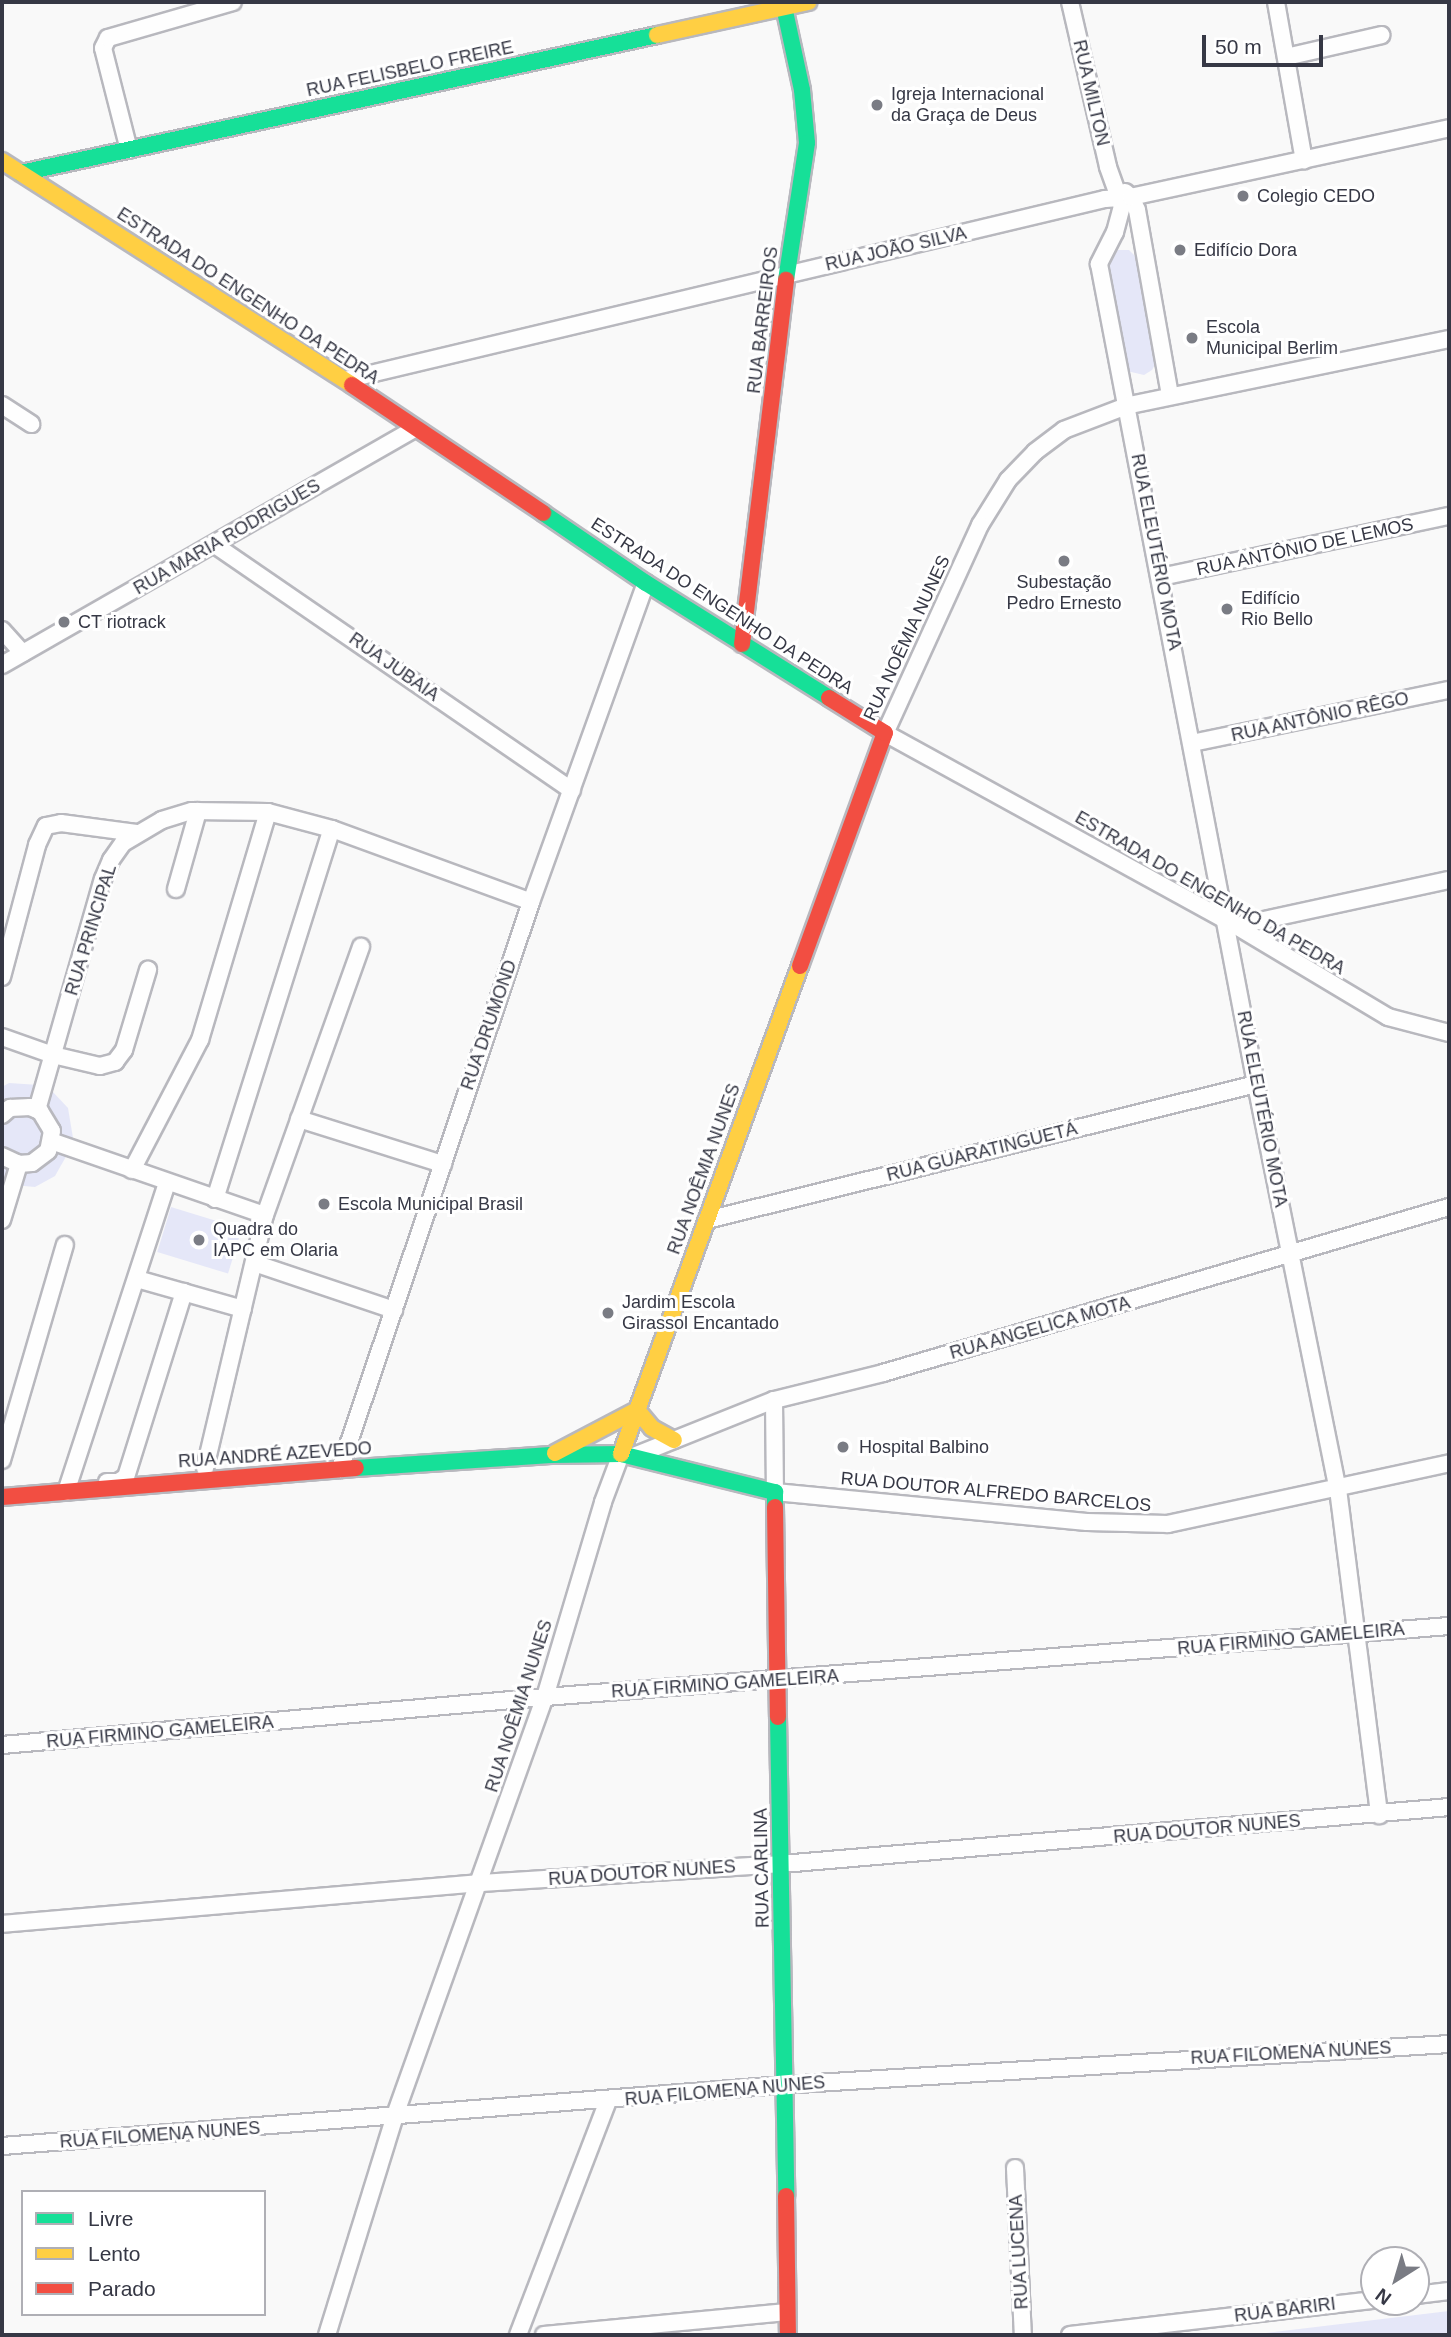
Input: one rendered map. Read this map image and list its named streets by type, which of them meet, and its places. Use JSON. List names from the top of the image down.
{
  "streets": {
    "street": [
      "RUA FELISBELO FREIRE",
      "RUA MILTON",
      "RUA JOÃO SILVA",
      "ESTRADA DO ENGENHO DA PEDRA",
      "RUA BARREIROS",
      "RUA MARIA RODRIGUES",
      "RUA ANTÔNIO DE LEMOS",
      "RUA ELEUTÉRIO MOTA",
      "RUA NOÊMIA NUNES",
      "RUA JUBAIA",
      "RUA ANTÔNIO RÊGO",
      "RUA PRINCIPAL",
      "RUA DRUMOND",
      "RUA GUARATINGUETÁ",
      "RUA ANGELICA MOTA",
      "RUA ANDRÉ AZEVEDO",
      "RUA DOUTOR ALFREDO BARCELOS",
      "RUA FIRMINO GAMELEIRA",
      "RUA DOUTOR NUNES",
      "RUA CARLINA",
      "RUA FILOMENA NUNES",
      "RUA LUCENA",
      "RUA BARIRI"
    ]
  },
  "crossings": [
    ["RUA FELISBELO FREIRE", "ESTRADA DO ENGENHO DA PEDRA"],
    ["RUA FELISBELO FREIRE", "RUA BARREIROS"],
    ["RUA MILTON", "RUA JOÃO SILVA"],
    ["RUA MILTON", "RUA ELEUTÉRIO MOTA"],
    ["RUA MILTON", "RUA NOÊMIA NUNES"],
    ["RUA JOÃO SILVA", "ESTRADA DO ENGENHO DA PEDRA"],
    ["RUA JOÃO SILVA", "RUA BARREIROS"],
    ["RUA JOÃO SILVA", "RUA ELEUTÉRIO MOTA"],
    ["ESTRADA DO ENGENHO DA PEDRA", "RUA BARREIROS"],
    ["ESTRADA DO ENGENHO DA PEDRA", "RUA MARIA RODRIGUES"],
    ["ESTRADA DO ENGENHO DA PEDRA", "RUA ELEUTÉRIO MOTA"],
    ["ESTRADA DO ENGENHO DA PEDRA", "RUA NOÊMIA NUNES"],
    ["ESTRADA DO ENGENHO DA PEDRA", "RUA DRUMOND"],
    ["RUA MARIA RODRIGUES", "RUA JUBAIA"],
    ["RUA ANTÔNIO DE LEMOS", "RUA ELEUTÉRIO MOTA"],
    ["RUA ELEUTÉRIO MOTA", "RUA NOÊMIA NUNES"],
    ["RUA ELEUTÉRIO MOTA", "RUA ANTÔNIO RÊGO"],
    ["RUA ELEUTÉRIO MOTA", "RUA GUARATINGUETÁ"],
    ["RUA ELEUTÉRIO MOTA", "RUA ANGELICA MOTA"],
    ["RUA ELEUTÉRIO MOTA", "RUA DOUTOR ALFREDO BARCELOS"],
    ["RUA ELEUTÉRIO MOTA", "RUA FIRMINO GAMELEIRA"],
    ["RUA ELEUTÉRIO MOTA", "RUA DOUTOR NUNES"],
    ["RUA NOÊMIA NUNES", "RUA GUARATINGUETÁ"],
    ["RUA NOÊMIA NUNES", "RUA ANGELICA MOTA"],
    ["RUA NOÊMIA NUNES", "RUA ANDRÉ AZEVEDO"],
    ["RUA NOÊMIA NUNES", "RUA DOUTOR ALFREDO BARCELOS"],
    ["RUA NOÊMIA NUNES", "RUA FIRMINO GAMELEIRA"],
    ["RUA NOÊMIA NUNES", "RUA DOUTOR NUNES"],
    ["RUA NOÊMIA NUNES", "RUA FILOMENA NUNES"],
    ["RUA JUBAIA", "RUA DRUMOND"],
    ["RUA PRINCIPAL", "RUA DRUMOND"],
    ["RUA DRUMOND", "RUA ANDRÉ AZEVEDO"],
    ["RUA ANGELICA MOTA", "RUA ANDRÉ AZEVEDO"],
    ["RUA ANGELICA MOTA", "RUA DOUTOR ALFREDO BARCELOS"],
    ["RUA ANGELICA MOTA", "RUA CARLINA"],
    ["RUA ANDRÉ AZEVEDO", "RUA DOUTOR ALFREDO BARCELOS"],
    ["RUA DOUTOR ALFREDO BARCELOS", "RUA CARLINA"],
    ["RUA FIRMINO GAMELEIRA", "RUA CARLINA"],
    ["RUA DOUTOR NUNES", "RUA CARLINA"],
    ["RUA CARLINA", "RUA FILOMENA NUNES"]
  ],
  "places": [
    "Igreja Internacional da Graça de Deus",
    "Colegio CEDO",
    "Edifício Dora",
    "Escola Municipal Berlim",
    "Subestação Pedro Ernesto",
    "Edifício Rio Bello",
    "CT riotrack",
    "Escola Municipal Brasil",
    "Quadra do IAPC em Olaria",
    "Jardim Escola Girassol Encantado",
    "Hospital Balbino"
  ],
  "legend": ["Livre", "Lento", "Parado"],
  "scale_bar": "50 m",
  "north": "bottom left"
}
